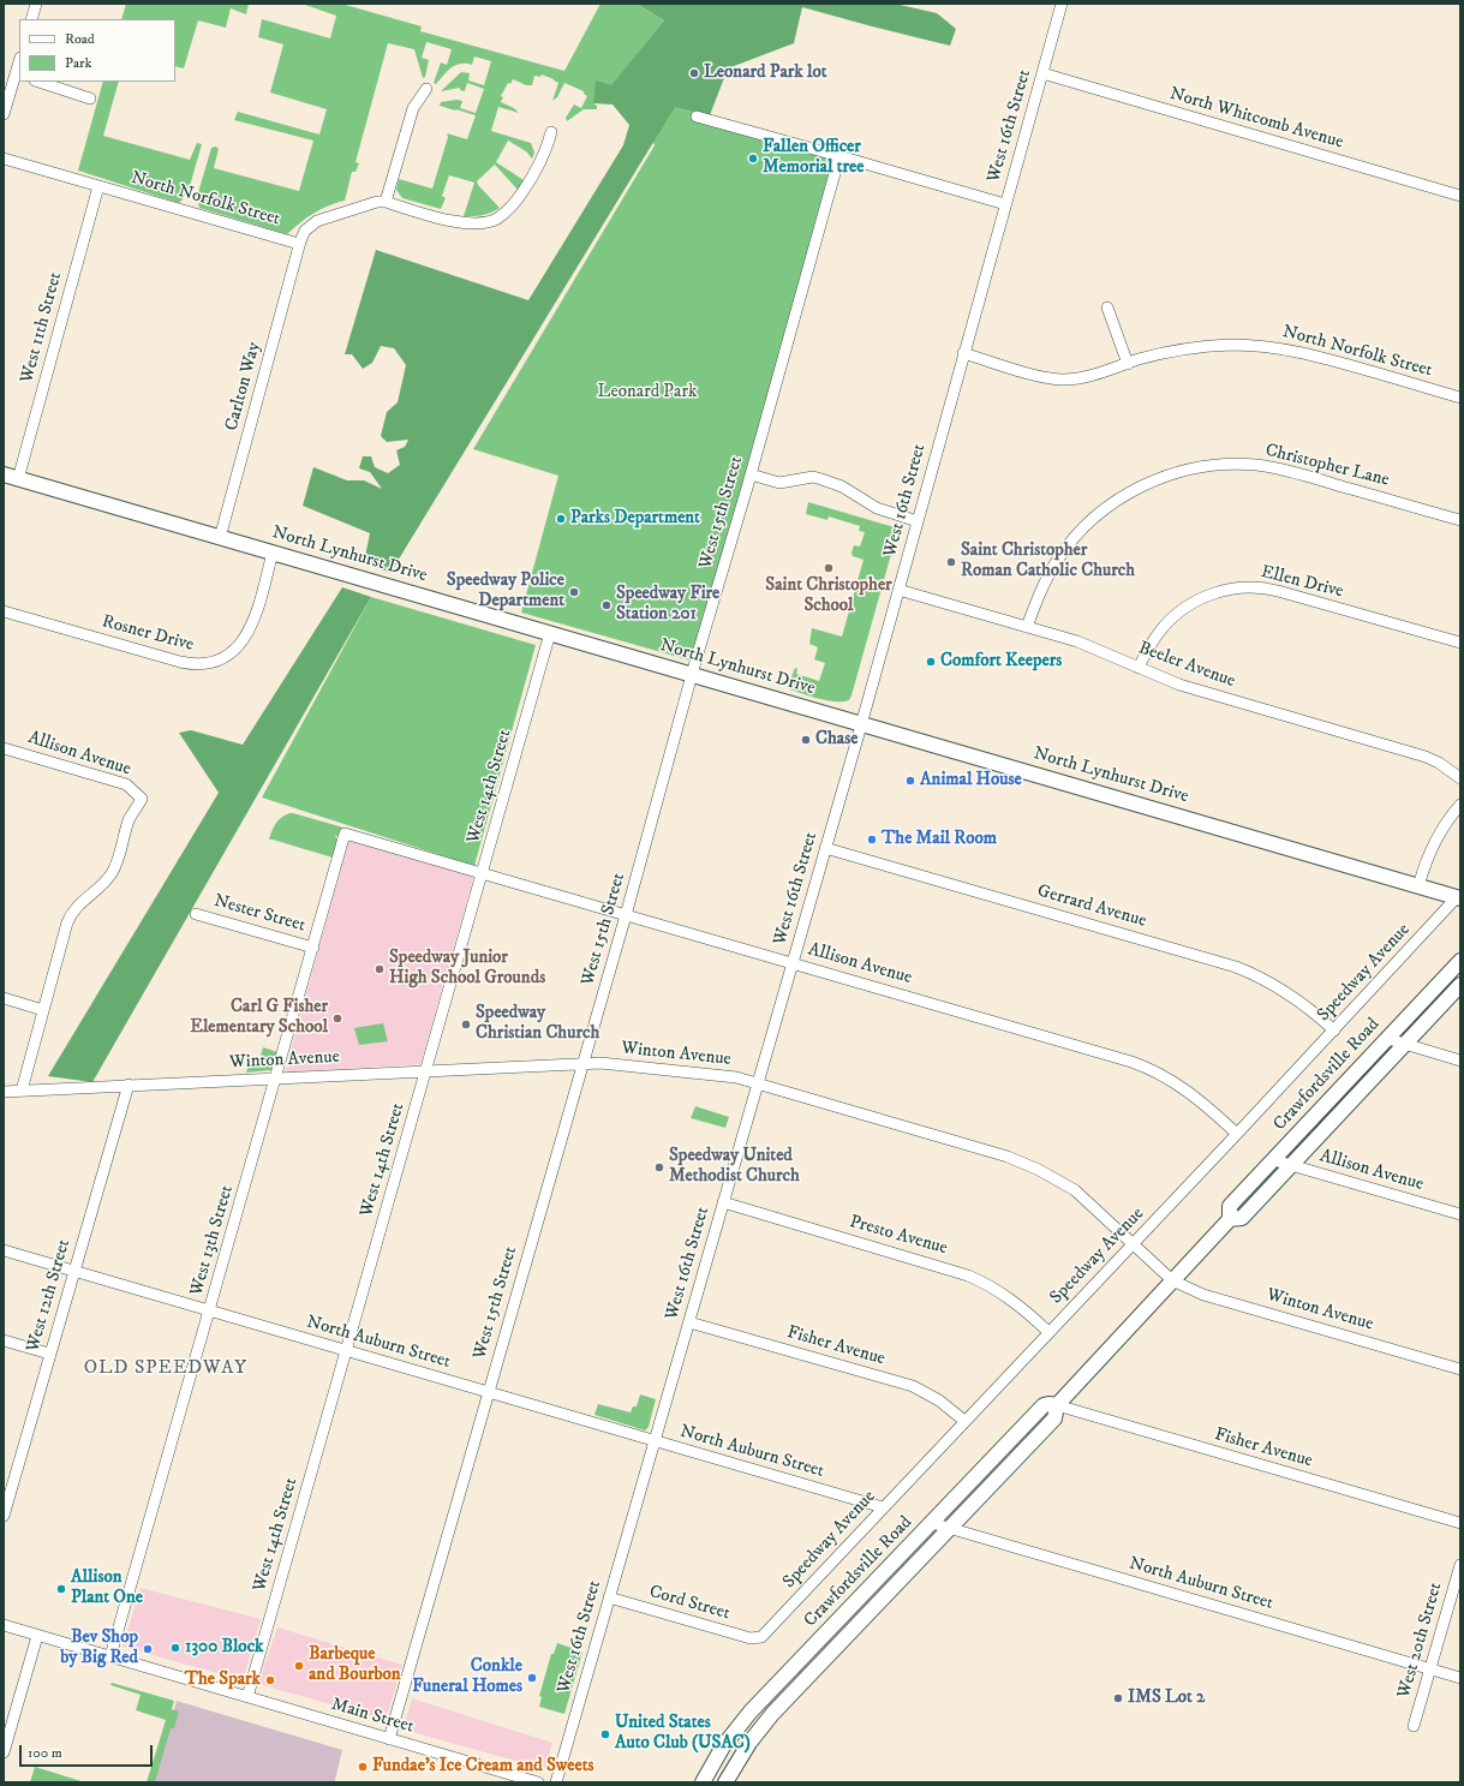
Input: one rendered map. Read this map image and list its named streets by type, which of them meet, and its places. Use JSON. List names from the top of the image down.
{
  "streets": {
    "main road": ["North Lynhurst Drive", "Crawfordsville Road"],
    "street": [
      "North Whitcomb Avenue",
      "West 16th Street",
      "North Norfolk Street",
      "West 11th Street",
      "Carlton Way",
      "Christopher Lane",
      "West 15th Street",
      "Ellen Drive",
      "Rosner Drive",
      "Beeler Avenue",
      "Allison Avenue",
      "West 14th Street",
      "Gerrard Avenue",
      "Nester Street",
      "Speedway Avenue",
      "Winton Avenue",
      "Presto Avenue",
      "West 13th Street",
      "West 12th Street",
      "North Auburn Street",
      "Fisher Avenue",
      "Cord Street",
      "West 20th Street",
      "Main Street"
    ]
  },
  "crossings": [
    ["North Whitcomb Avenue", "West 16th Street"],
    ["West 16th Street", "North Norfolk Street"],
    ["West 16th Street", "North Lynhurst Drive"],
    ["West 16th Street", "Beeler Avenue"],
    ["West 16th Street", "Allison Avenue"],
    ["West 16th Street", "Gerrard Avenue"],
    ["West 16th Street", "Winton Avenue"],
    ["West 16th Street", "Presto Avenue"],
    ["West 16th Street", "North Auburn Street"],
    ["West 16th Street", "Fisher Avenue"],
    ["West 16th Street", "Cord Street"],
    ["North Norfolk Street", "West 11th Street"],
    ["North Norfolk Street", "Carlton Way"],
    ["West 11th Street", "North Lynhurst Drive"],
    ["Carlton Way", "North Lynhurst Drive"],
    ["Christopher Lane", "Beeler Avenue"],
    ["West 15th Street", "North Lynhurst Drive"],
    ["West 15th Street", "Allison Avenue"],
    ["West 15th Street", "Winton Avenue"],
    ["West 15th Street", "North Auburn Street"],
    ["West 15th Street", "Main Street"],
    ["North Lynhurst Drive", "Rosner Drive"],
    ["North Lynhurst Drive", "West 14th Street"],
    ["North Lynhurst Drive", "Speedway Avenue"],
    ["Ellen Drive", "Beeler Avenue"],
    ["Allison Avenue", "West 14th Street"],
    ["Allison Avenue", "Speedway Avenue"],
    ["Allison Avenue", "Crawfordsville Road"],
    ["Allison Avenue", "West 13th Street"],
    ["West 14th Street", "Winton Avenue"],
    ["West 14th Street", "North Auburn Street"],
    ["West 14th Street", "Main Street"],
    ["Gerrard Avenue", "Speedway Avenue"],
    ["Nester Street", "West 13th Street"],
    ["Speedway Avenue", "Winton Avenue"],
    ["Speedway Avenue", "Presto Avenue"],
    ["Speedway Avenue", "North Auburn Street"],
    ["Speedway Avenue", "Fisher Avenue"],
    ["Speedway Avenue", "Cord Street"],
    ["Winton Avenue", "Crawfordsville Road"],
    ["Winton Avenue", "West 13th Street"],
    ["Winton Avenue", "West 12th Street"],
    ["Crawfordsville Road", "North Auburn Street"],
    ["Crawfordsville Road", "Fisher Avenue"],
    ["West 13th Street", "North Auburn Street"],
    ["West 13th Street", "Main Street"],
    ["West 12th Street", "North Auburn Street"],
    ["North Auburn Street", "West 20th Street"]
  ],
  "districts": ["OLD SPEEDWAY"],
  "parks": ["Leonard Park"],
  "places": [
    "Leonard Park lot",
    "Fallen Officer Memorial tree",
    "Parks Department",
    "Saint Christopher Roman Catholic Church",
    "Saint Christopher School",
    "Speedway Police Department",
    "Speedway Fire Station 201",
    "Comfort Keepers",
    "Chase",
    "Animal House",
    "The Mail Room",
    "Speedway Junior High School Grounds",
    "Carl G Fisher Elementary School",
    "Speedway Christian Church",
    "Speedway United Methodist Church",
    "Allison Plant One",
    "1300 Block",
    "Bev Shop by Big Red",
    "Barbeque and Bourbon",
    "Conkle Funeral Homes",
    "The Spark",
    "IMS Lot 2",
    "United States Auto Club (USAC)",
    "Fundae's Ice Cream and Sweets"
  ],
  "legend": ["Road", "Park"],
  "scale_bar": "100 m"
}
